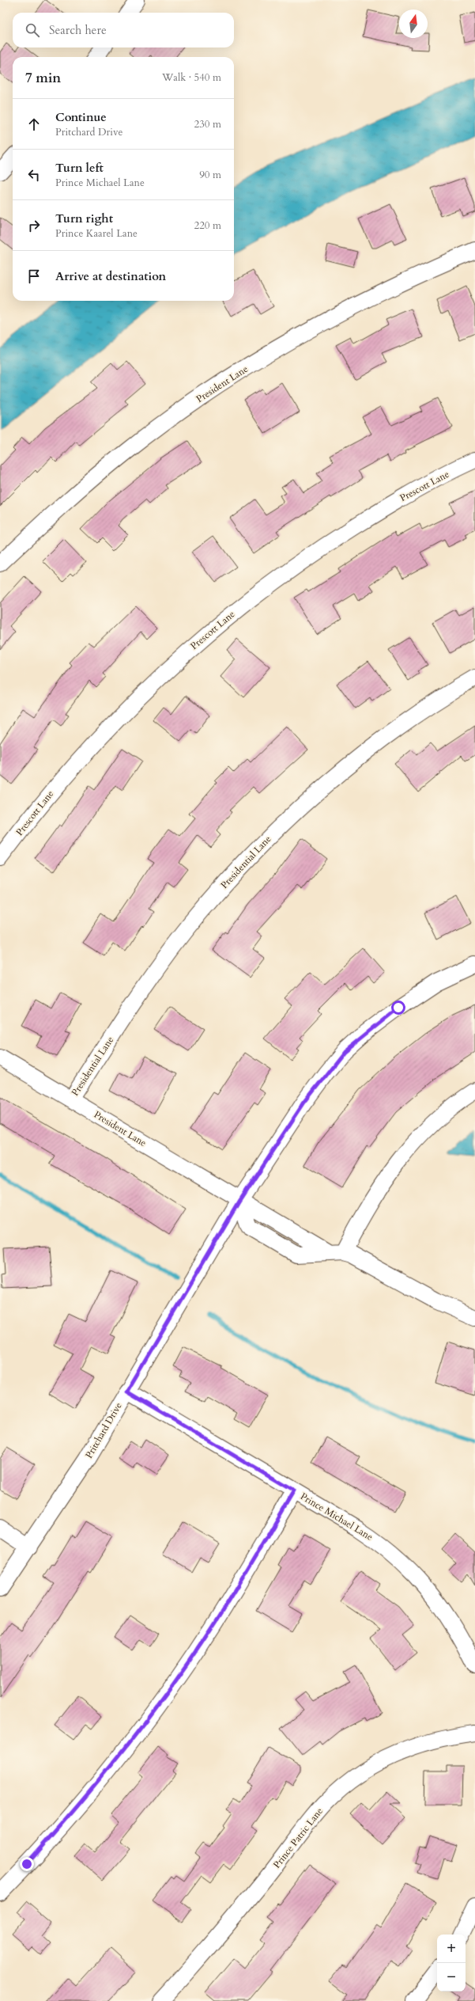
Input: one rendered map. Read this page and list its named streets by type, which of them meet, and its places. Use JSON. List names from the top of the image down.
{
  "streets": {
    "street": [
      "President Lane",
      "Prescott Lane",
      "Presidential Lane",
      "Pritchard Drive",
      "Prince Michael Lane",
      "Prince Patric Lane"
    ]
  },
  "crossings": [
    ["President Lane", "Presidential Lane"],
    ["President Lane", "Pritchard Drive"],
    ["Pritchard Drive", "Prince Michael Lane"]
  ],
  "north": "top",
  "page": {
    "search": "Search here",
    "heading": ["7 min", "Walk · 540 m"],
    "list": [
      ["Continue", "Pritchard Drive", "230 m"],
      ["Turn left", "Prince Michael Lane", "90 m"],
      ["Turn right", "Prince Kaarel Lane", "220 m"],
      "Arrive at destination"
    ],
    "map_buttons": ["+", "−"]
  }
}
